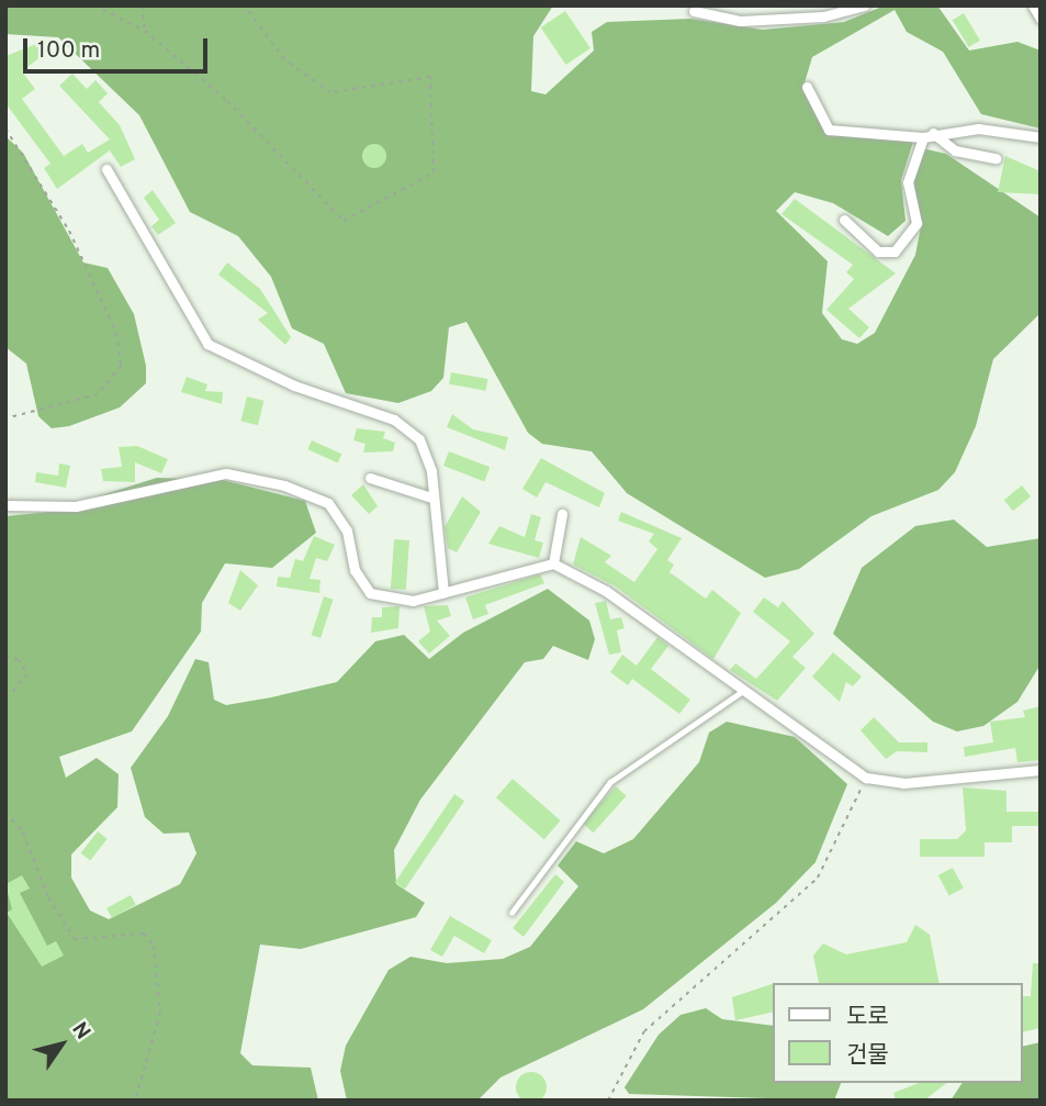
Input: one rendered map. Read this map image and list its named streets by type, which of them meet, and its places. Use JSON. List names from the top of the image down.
{
  "legend": ["도로", "건물"],
  "scale_bar": "100 m",
  "north": "top right"
}
